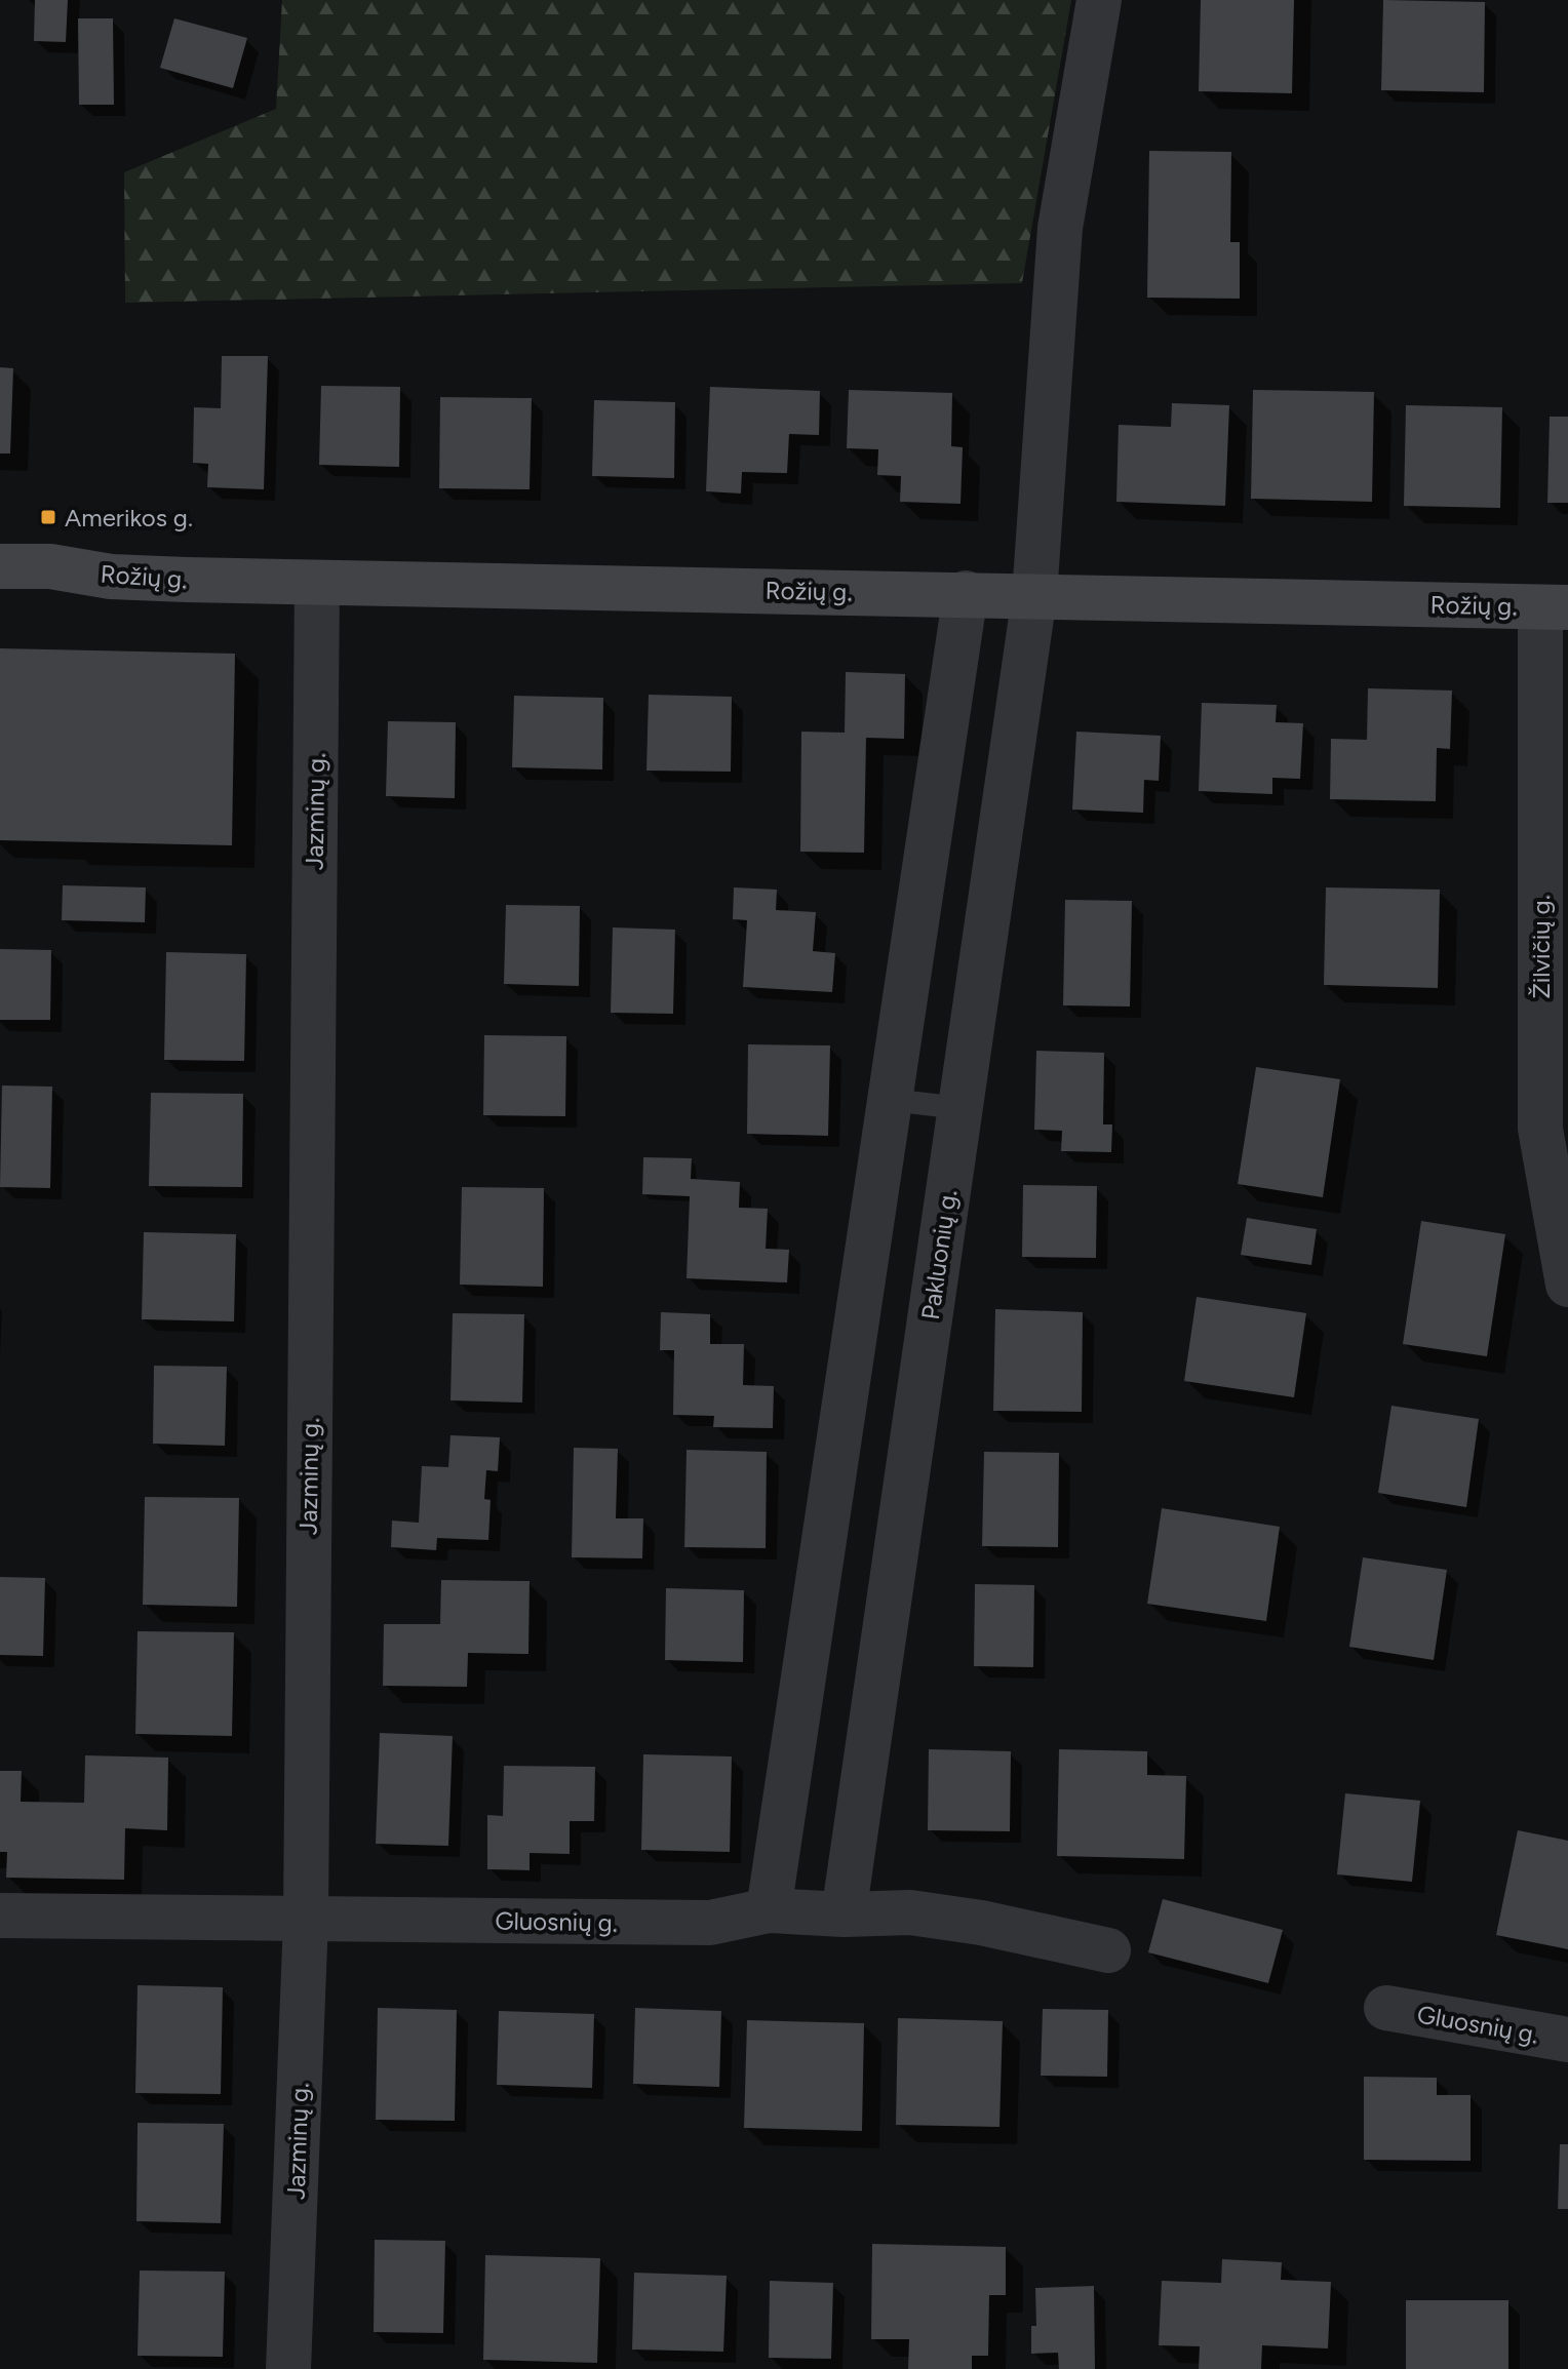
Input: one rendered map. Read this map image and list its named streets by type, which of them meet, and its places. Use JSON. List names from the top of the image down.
{
  "streets": {
    "street": [
      "Rožių g.",
      "Jazminų g.",
      "Žilvičių g.",
      "Pakluonių g.",
      "Gluosnių g."
    ]
  },
  "crossings": [
    ["Rožių g.", "Jazminų g."],
    ["Rožių g.", "Žilvičių g."],
    ["Rožių g.", "Pakluonių g."],
    ["Jazminų g.", "Gluosnių g."],
    ["Pakluonių g.", "Gluosnių g."]
  ],
  "places": {
    "transit": ["Amerikos g."]
  }
}
